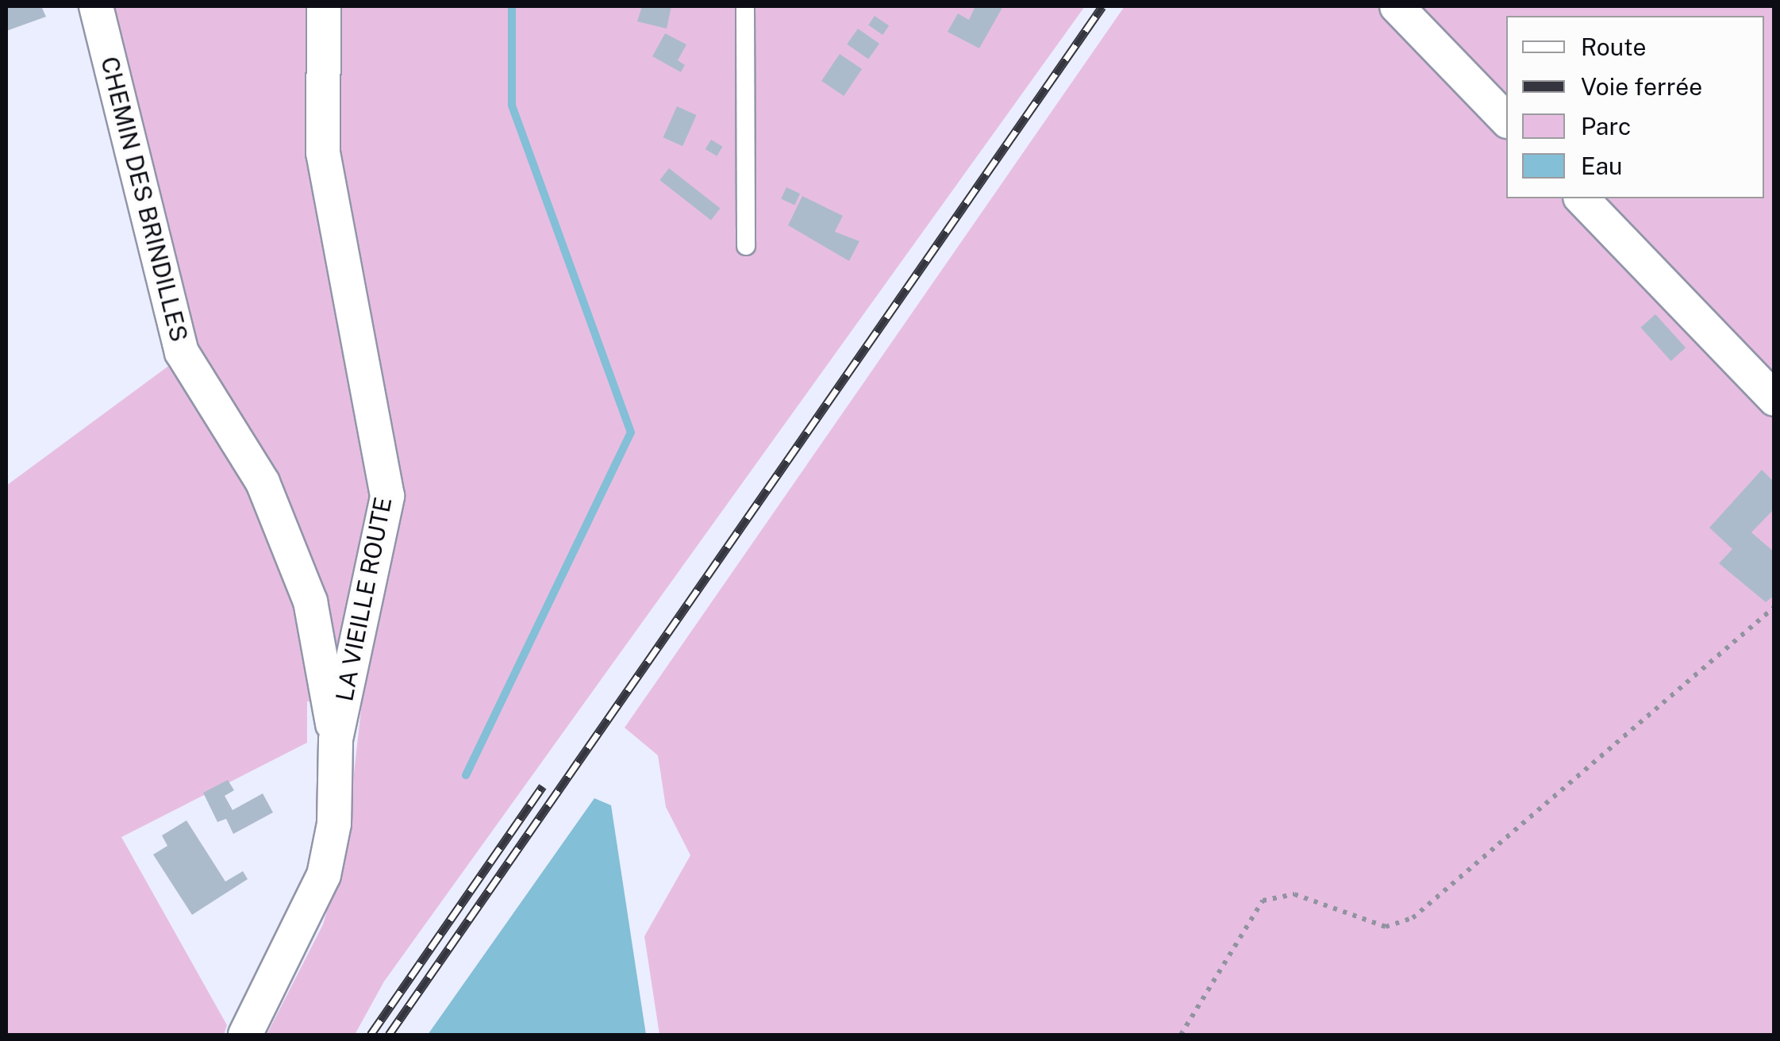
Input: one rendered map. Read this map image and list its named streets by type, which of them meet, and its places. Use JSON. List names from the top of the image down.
{
  "streets": {
    "street": ["CHEMIN DES BRINDILLES", "LA VIEILLE ROUTE"]
  },
  "crossings": [
    ["CHEMIN DES BRINDILLES", "LA VIEILLE ROUTE"]
  ],
  "legend": [
    "Route",
    "Voie ferrée",
    "Parc",
    "Eau"
  ]
}
